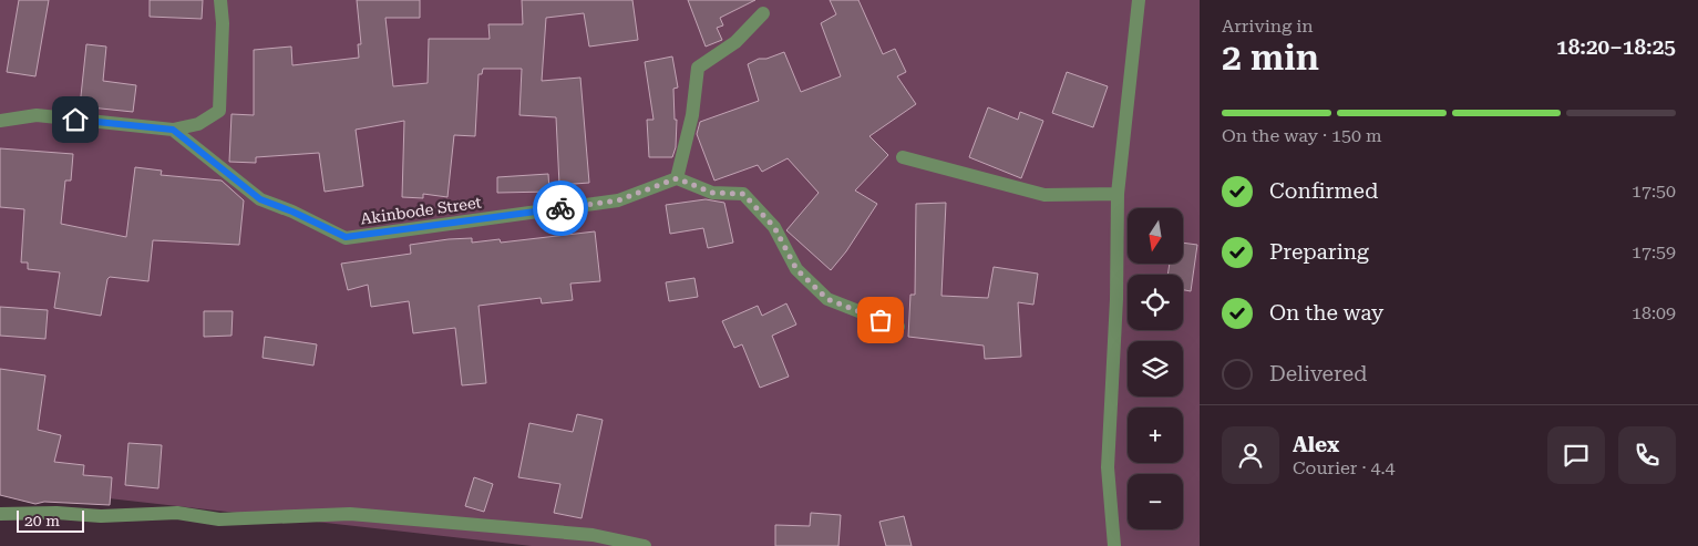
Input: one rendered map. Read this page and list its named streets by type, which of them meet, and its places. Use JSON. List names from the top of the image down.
{
  "streets": {
    "street": ["Akinbode Street"]
  },
  "scale_bar": "20 m",
  "north": "bottom",
  "page": {
    "heading": ["2 min", "Arriving in", "18:20–18:25"],
    "panel": ["Alex", "Courier · 4.4"],
    "bar": "On the way · 150 m",
    "list": [
      ["Confirmed", "17:50"],
      ["Preparing", "17:59"],
      ["On the way", "18:09"],
      "Delivered"
    ],
    "map_buttons": ["+", "−"],
    "scale": "20 m"
  }
}
